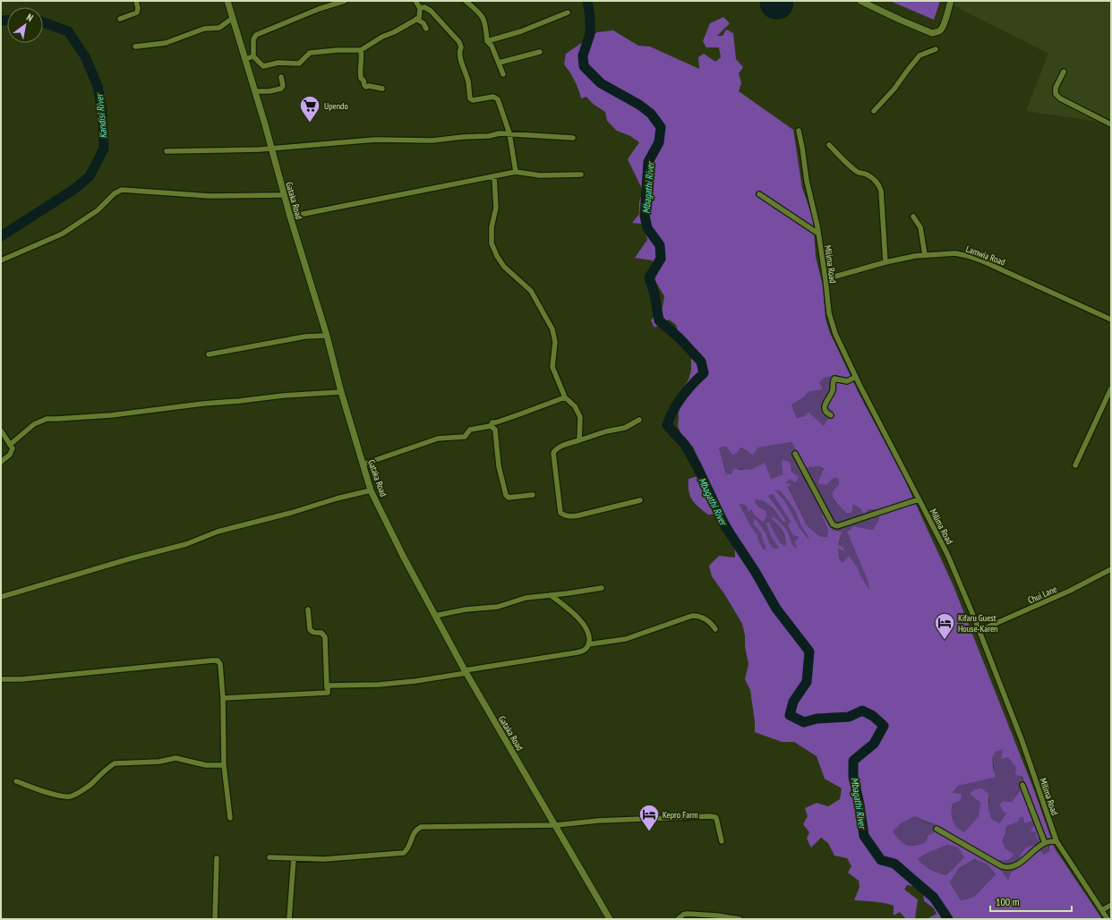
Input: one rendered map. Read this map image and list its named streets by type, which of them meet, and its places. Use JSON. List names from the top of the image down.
{
  "streets": {
    "street": [
      "Gataka Road",
      "Lamwia Road",
      "Milima Road",
      "Chui Lane"
    ]
  },
  "crossings": [
    ["Lamwia Road", "Milima Road"],
    ["Milima Road", "Chui Lane"]
  ],
  "water": ["Kandisi River", "Mbagathi River"],
  "places": {
    "supermarket": ["Upendo"],
    "hotel": ["Kifaru Guest House-Karen", "Kepro Farm"]
  },
  "scale_bar": "100 m",
  "north": "top right"
}
